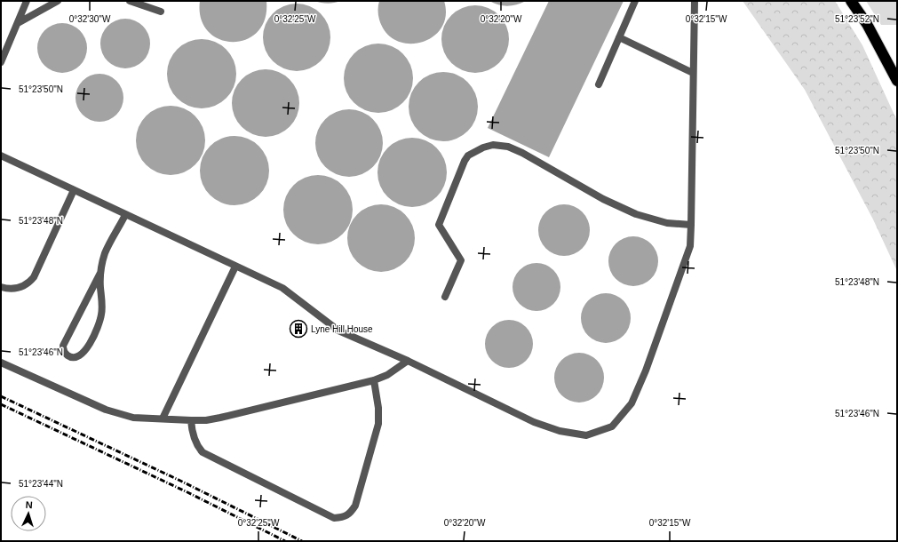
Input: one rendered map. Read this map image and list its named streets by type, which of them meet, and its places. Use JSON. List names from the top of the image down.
{
  "places": {
    "building": ["Lyne Hill House"]
  },
  "north": "top",
  "coordinates": [
    "51°23'52\"N",
    "0°32'30\"W",
    "0°32'25\"W",
    "0°32'20\"W",
    "0°32'15\"W",
    "51°23'50\"N",
    "51°23'48\"N",
    "51°23'46\"N",
    "51°23'44\"N"
  ]
}
